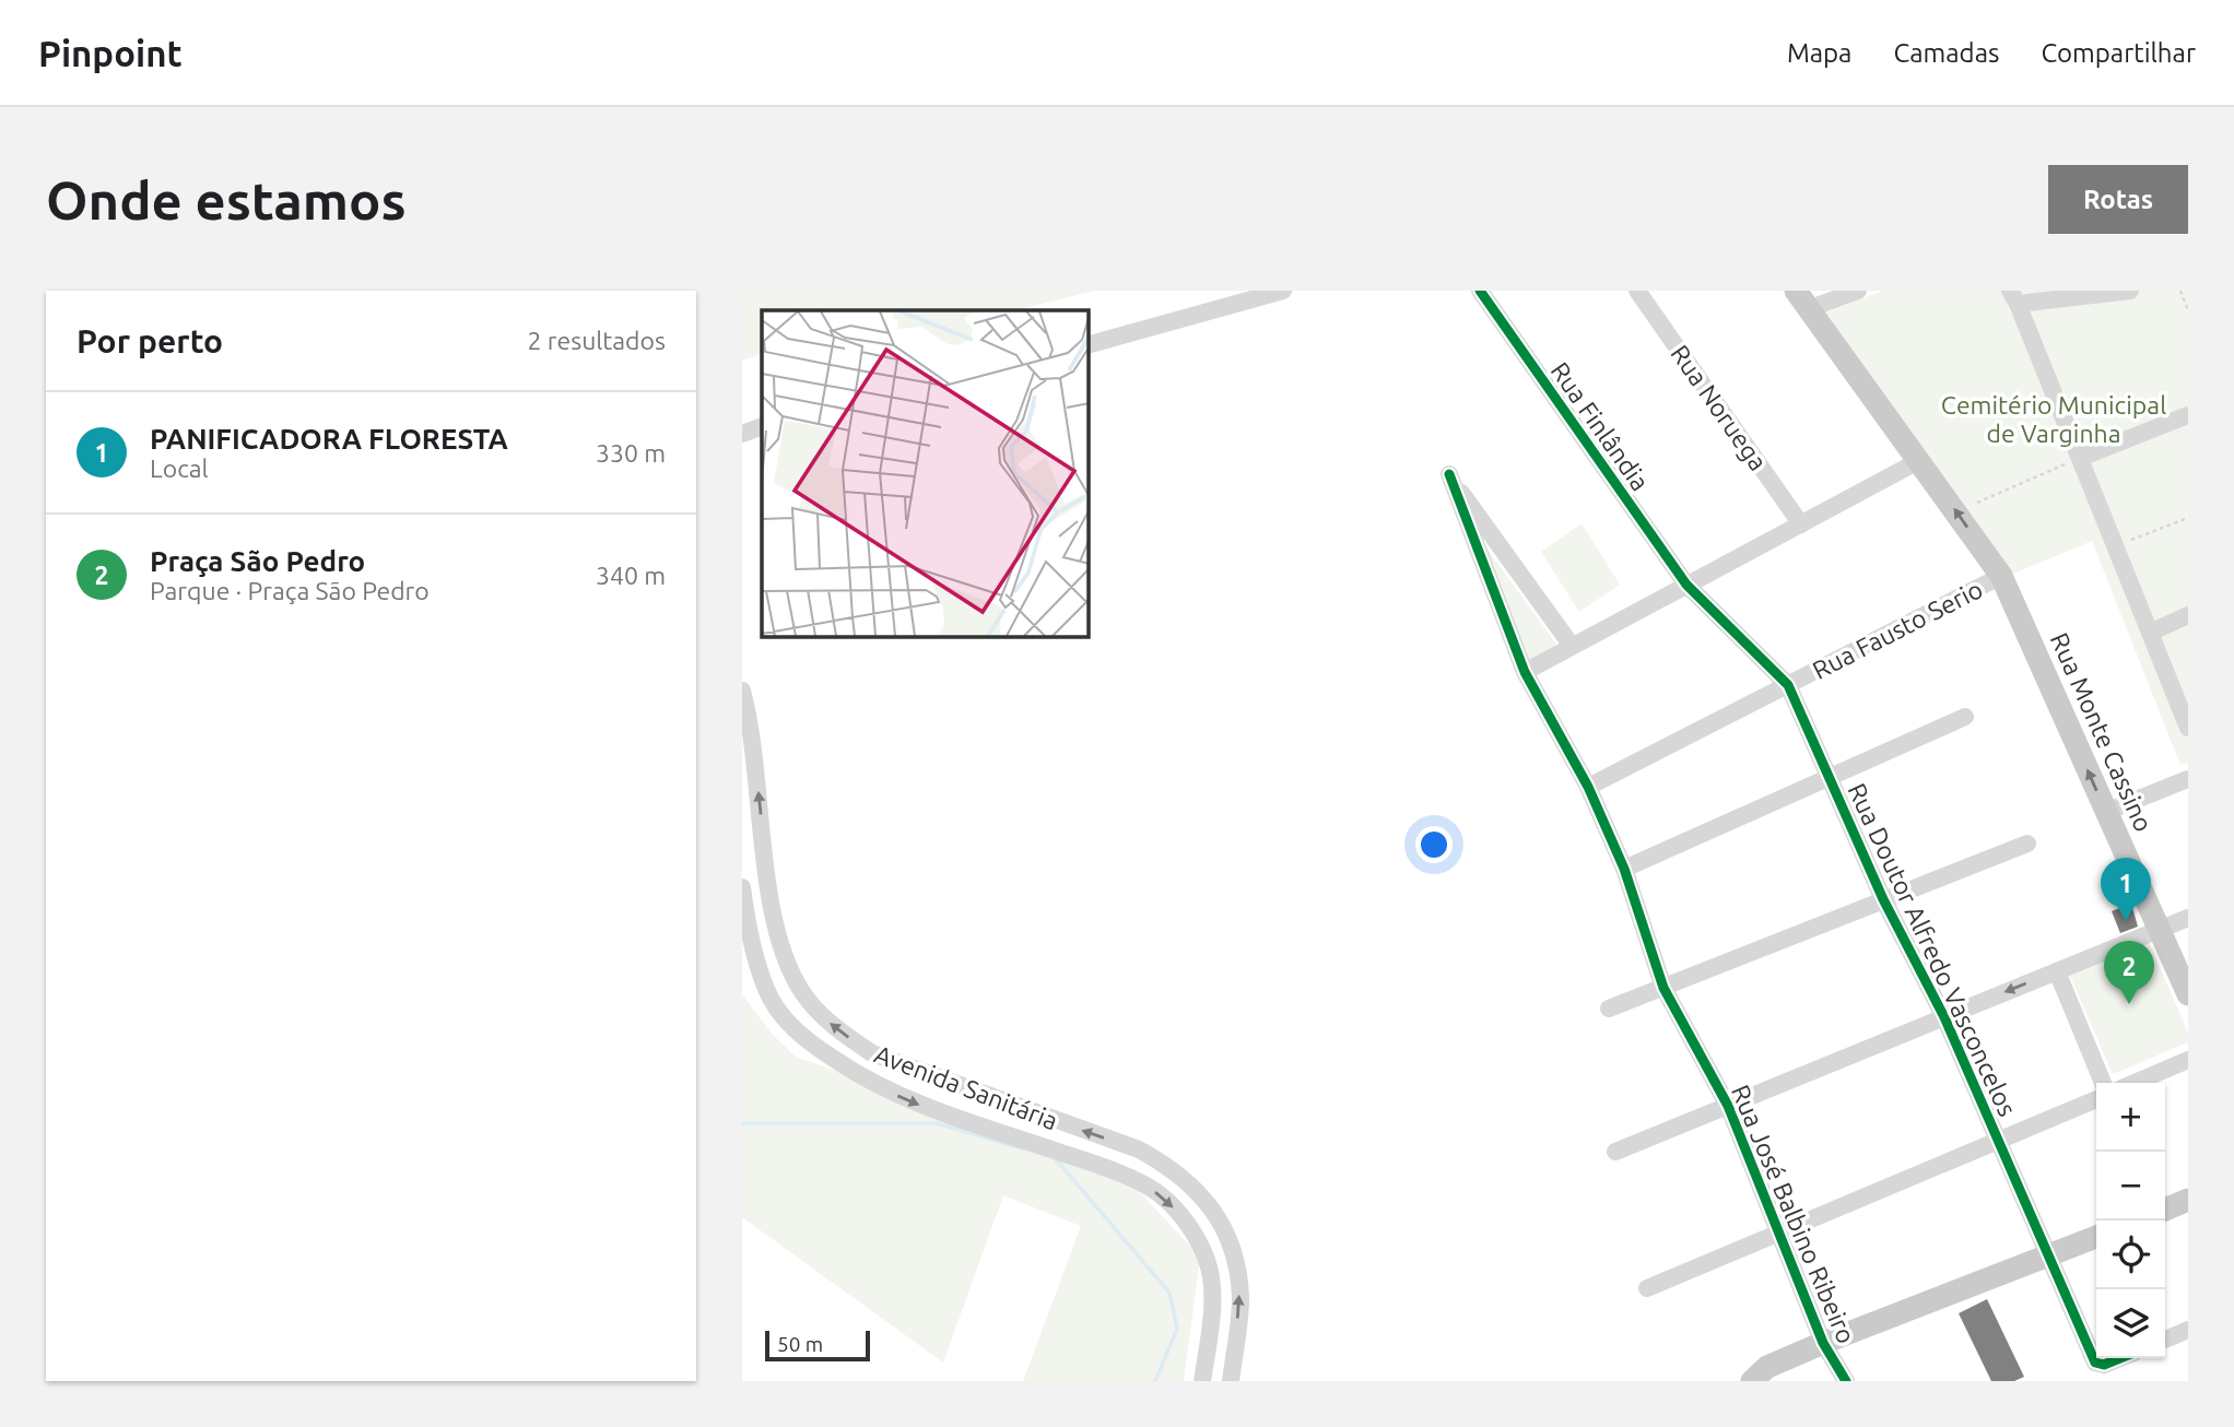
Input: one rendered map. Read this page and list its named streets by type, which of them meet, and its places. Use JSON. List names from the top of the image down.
{
  "streets": {
    "main road": ["Rua Monte Cassino"],
    "street": [
      "Rua Noruega",
      "Rua Finlândia",
      "Rua Fausto Serio",
      "Rua Doutor Alfredo Vasconcelos",
      "Avenida Sanitária",
      "Rua José Balbino Ribeiro"
    ]
  },
  "crossings": [
    ["Rua Finlândia", "Rua Doutor Alfredo Vasconcelos"],
    ["Rua Fausto Serio", "Rua Monte Cassino"],
    ["Rua Fausto Serio", "Rua Doutor Alfredo Vasconcelos"],
    ["Rua Fausto Serio", "Rua José Balbino Ribeiro"]
  ],
  "one_way": ["Rua Monte Cassino"],
  "parks": ["Cemitério Municipal de Varginha"],
  "scale_bar": "50 m",
  "page": {
    "header": "Pinpoint",
    "nav": ["Mapa", "Camadas", "Compartilhar"],
    "buttons": "Rotas",
    "title": "Onde estamos",
    "heading": ["Por perto", "2 resultados"],
    "list": [
      {
        "mark": "1",
        "name": "PANIFICADORA FLORESTA",
        "note": "Local",
        "value": "330 m"
      },
      {
        "mark": "2",
        "name": "Praça São Pedro",
        "note": "Parque · Praça São Pedro",
        "value": "340 m"
      }
    ],
    "pins": ["1", "2"],
    "map_buttons": ["+", "−"],
    "scale": "50 m"
  }
}
